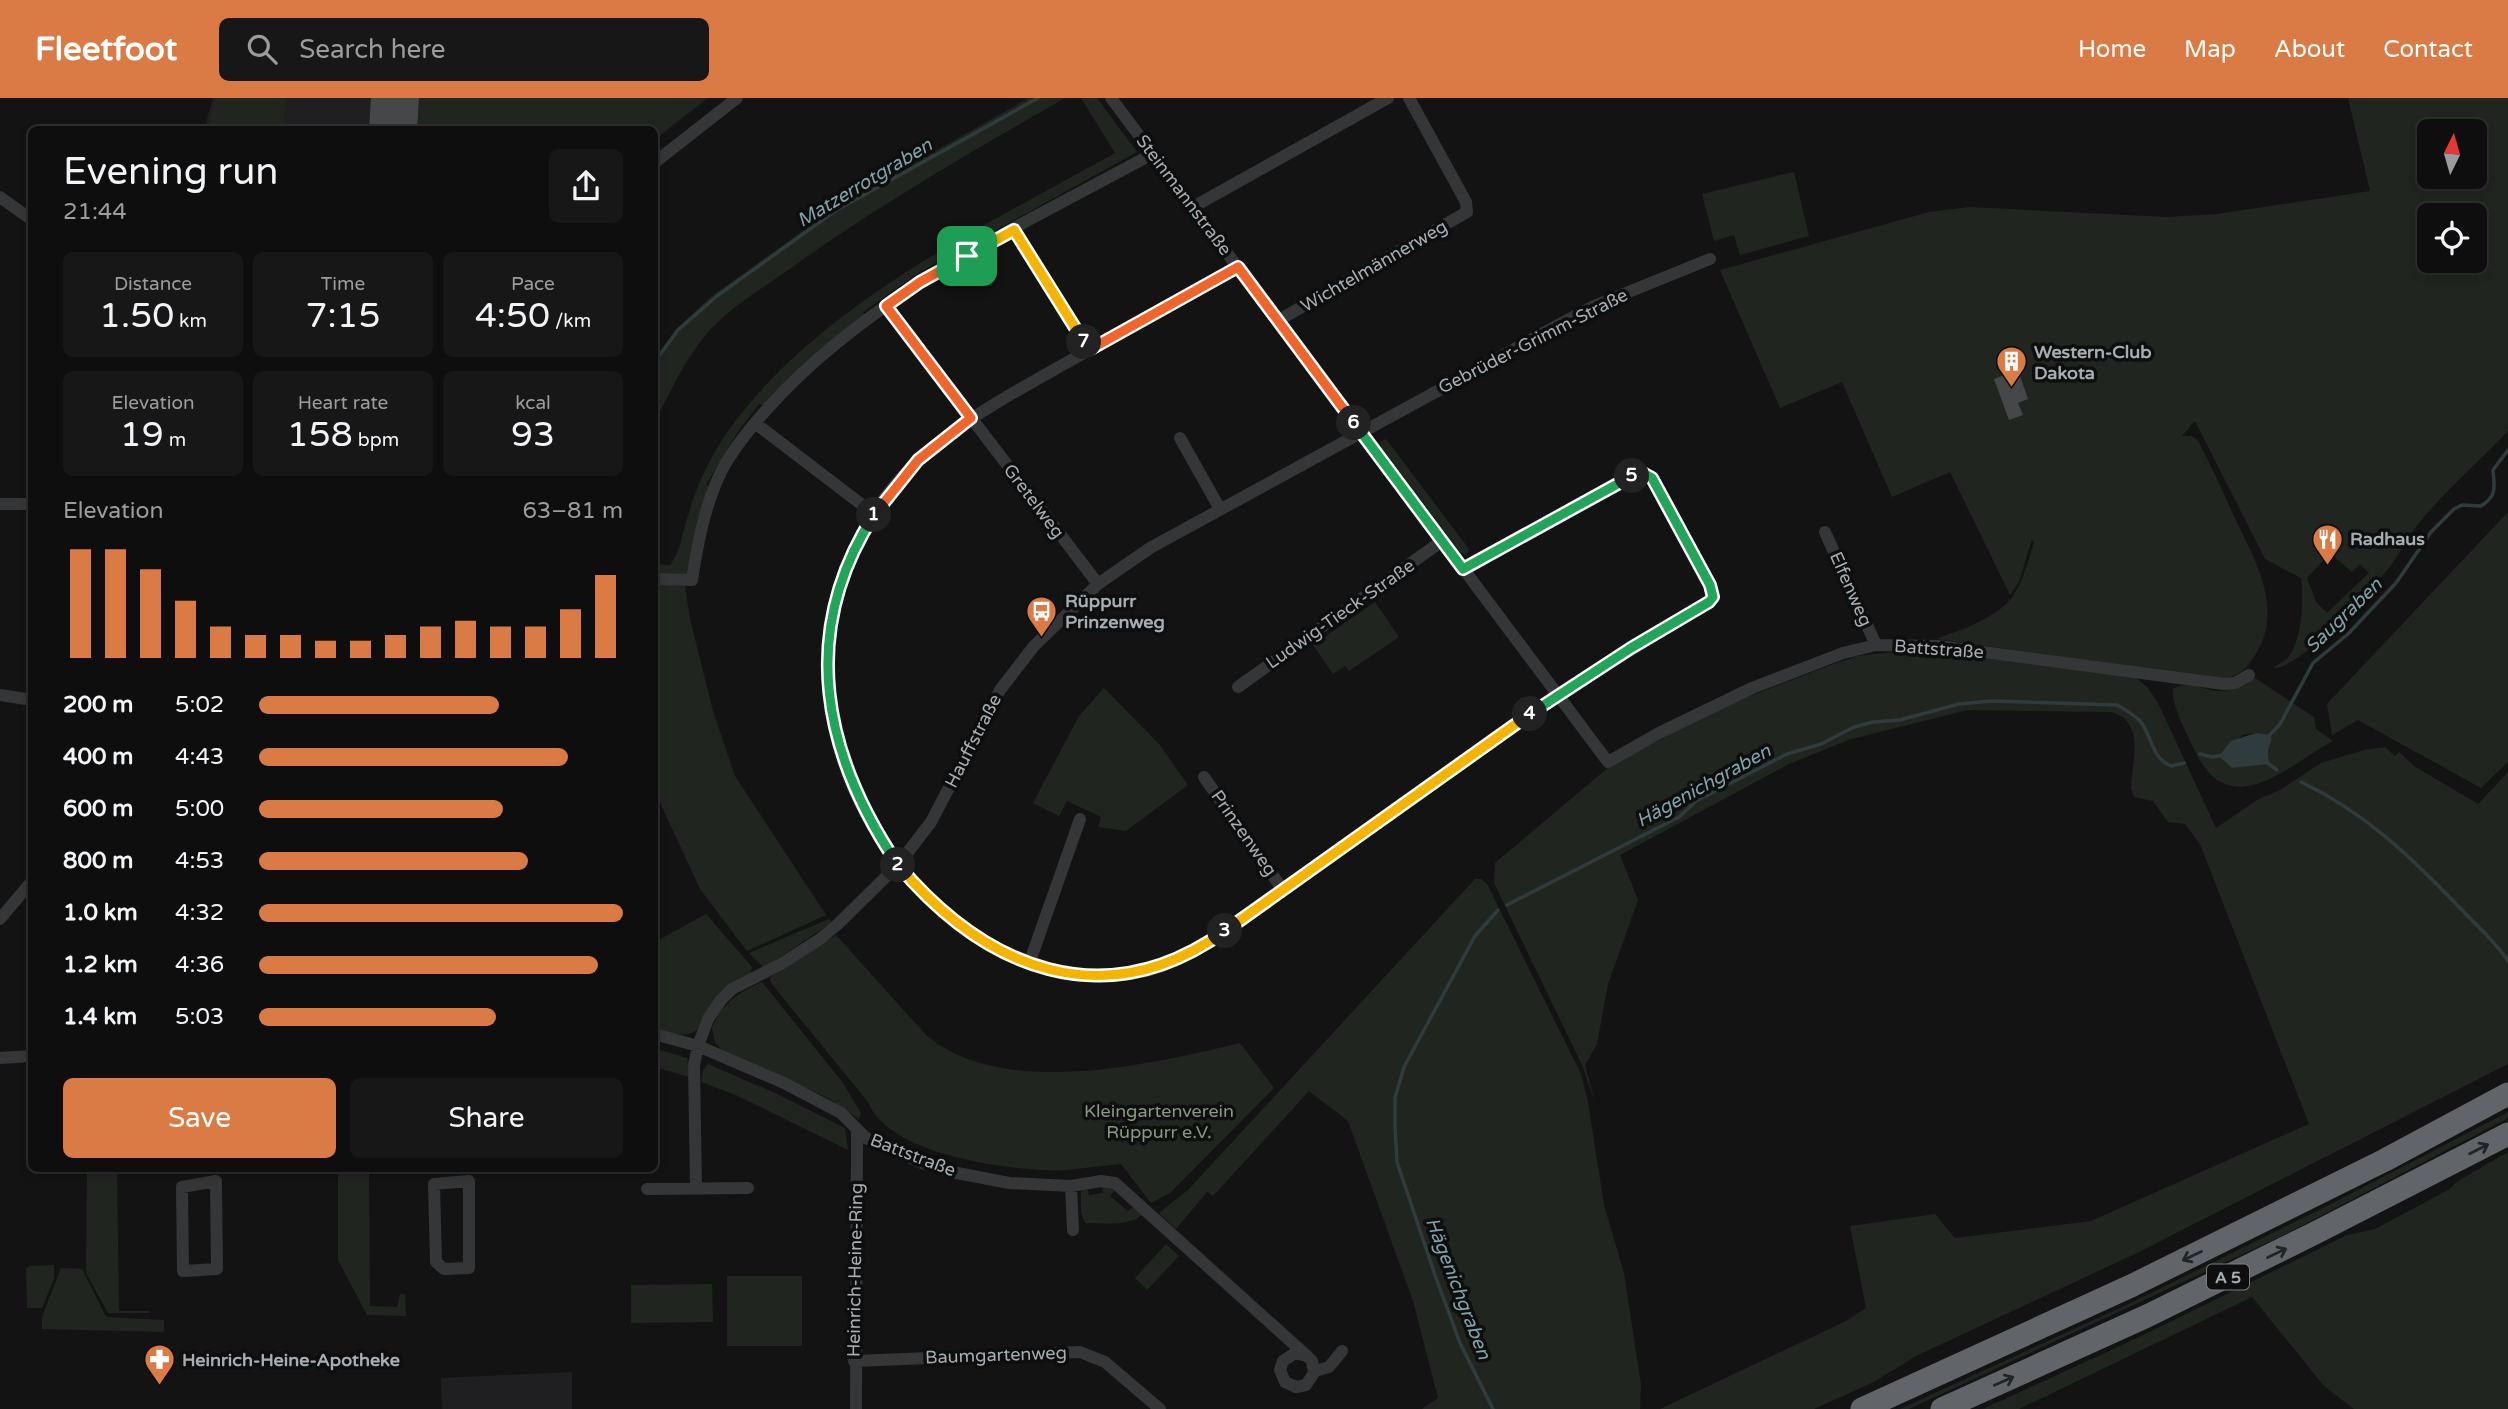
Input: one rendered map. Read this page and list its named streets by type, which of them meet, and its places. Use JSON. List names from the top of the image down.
{
  "streets": {
    "highway": ["A 5"],
    "street": [
      "Steinmannstraße",
      "Wichtelmännerweg",
      "Gebrüder-Grimm-Straße",
      "Gretelweg",
      "Elfenweg",
      "Ludwig-Tieck-Straße",
      "Battstraße",
      "Hauffstraße",
      "Prinzenweg",
      "Heinrich-Heine-Ring",
      "Baumgartenweg"
    ]
  },
  "crossings": [
    ["Steinmannstraße", "Wichtelmännerweg"],
    ["Steinmannstraße", "Gebrüder-Grimm-Straße"],
    ["Steinmannstraße", "Ludwig-Tieck-Straße"],
    ["Steinmannstraße", "Battstraße"],
    ["Steinmannstraße", "Hauffstraße"],
    ["Gebrüder-Grimm-Straße", "Hauffstraße"],
    ["Gretelweg", "Hauffstraße"],
    ["Elfenweg", "Battstraße"],
    ["Battstraße", "Hauffstraße"],
    ["Battstraße", "Heinrich-Heine-Ring"],
    ["Heinrich-Heine-Ring", "Baumgartenweg"]
  ],
  "water": ["Matzerrotgraben", "Saugraben", "Hägenichgraben"],
  "parks": ["Kleingartenverein Rüppurr e.V."],
  "places": {
    "building": ["Western-Club Dakota"],
    "restaurant": ["Radhaus"],
    "bus stop": ["Rüppurr Prinzenweg"],
    "pharmacy": ["Heinrich-Heine-Apotheke"]
  },
  "north": "top",
  "page": {
    "header": "Fleetfoot",
    "search": "Search here",
    "nav": [
      "Home",
      "Map",
      "About",
      "Contact"
    ],
    "heading": ["Evening run", "21:44"],
    "stats": [
      ["Distance", "1.50 km"],
      ["Time", "7:15"],
      ["Pace", "4:50 /km"],
      ["Elevation", "19 m"],
      ["Heart rate", "158 bpm"],
      ["kcal", "93"]
    ],
    "pins": [
      "7",
      "6",
      "5",
      "1",
      "4",
      "2",
      "3"
    ],
    "chart": ["Elevation", "63–81 m"],
    "list": [
      {
        "name": "200 m",
        "note": "5:02"
      },
      {
        "name": "400 m",
        "note": "4:43"
      },
      {
        "name": "600 m",
        "note": "5:00"
      },
      {
        "name": "800 m",
        "note": "4:53"
      },
      {
        "name": "1.0 km",
        "note": "4:32"
      },
      {
        "name": "1.2 km",
        "note": "4:36"
      },
      {
        "name": "1.4 km",
        "note": "5:03"
      }
    ],
    "buttons": ["Save", "Share"]
  }
}
